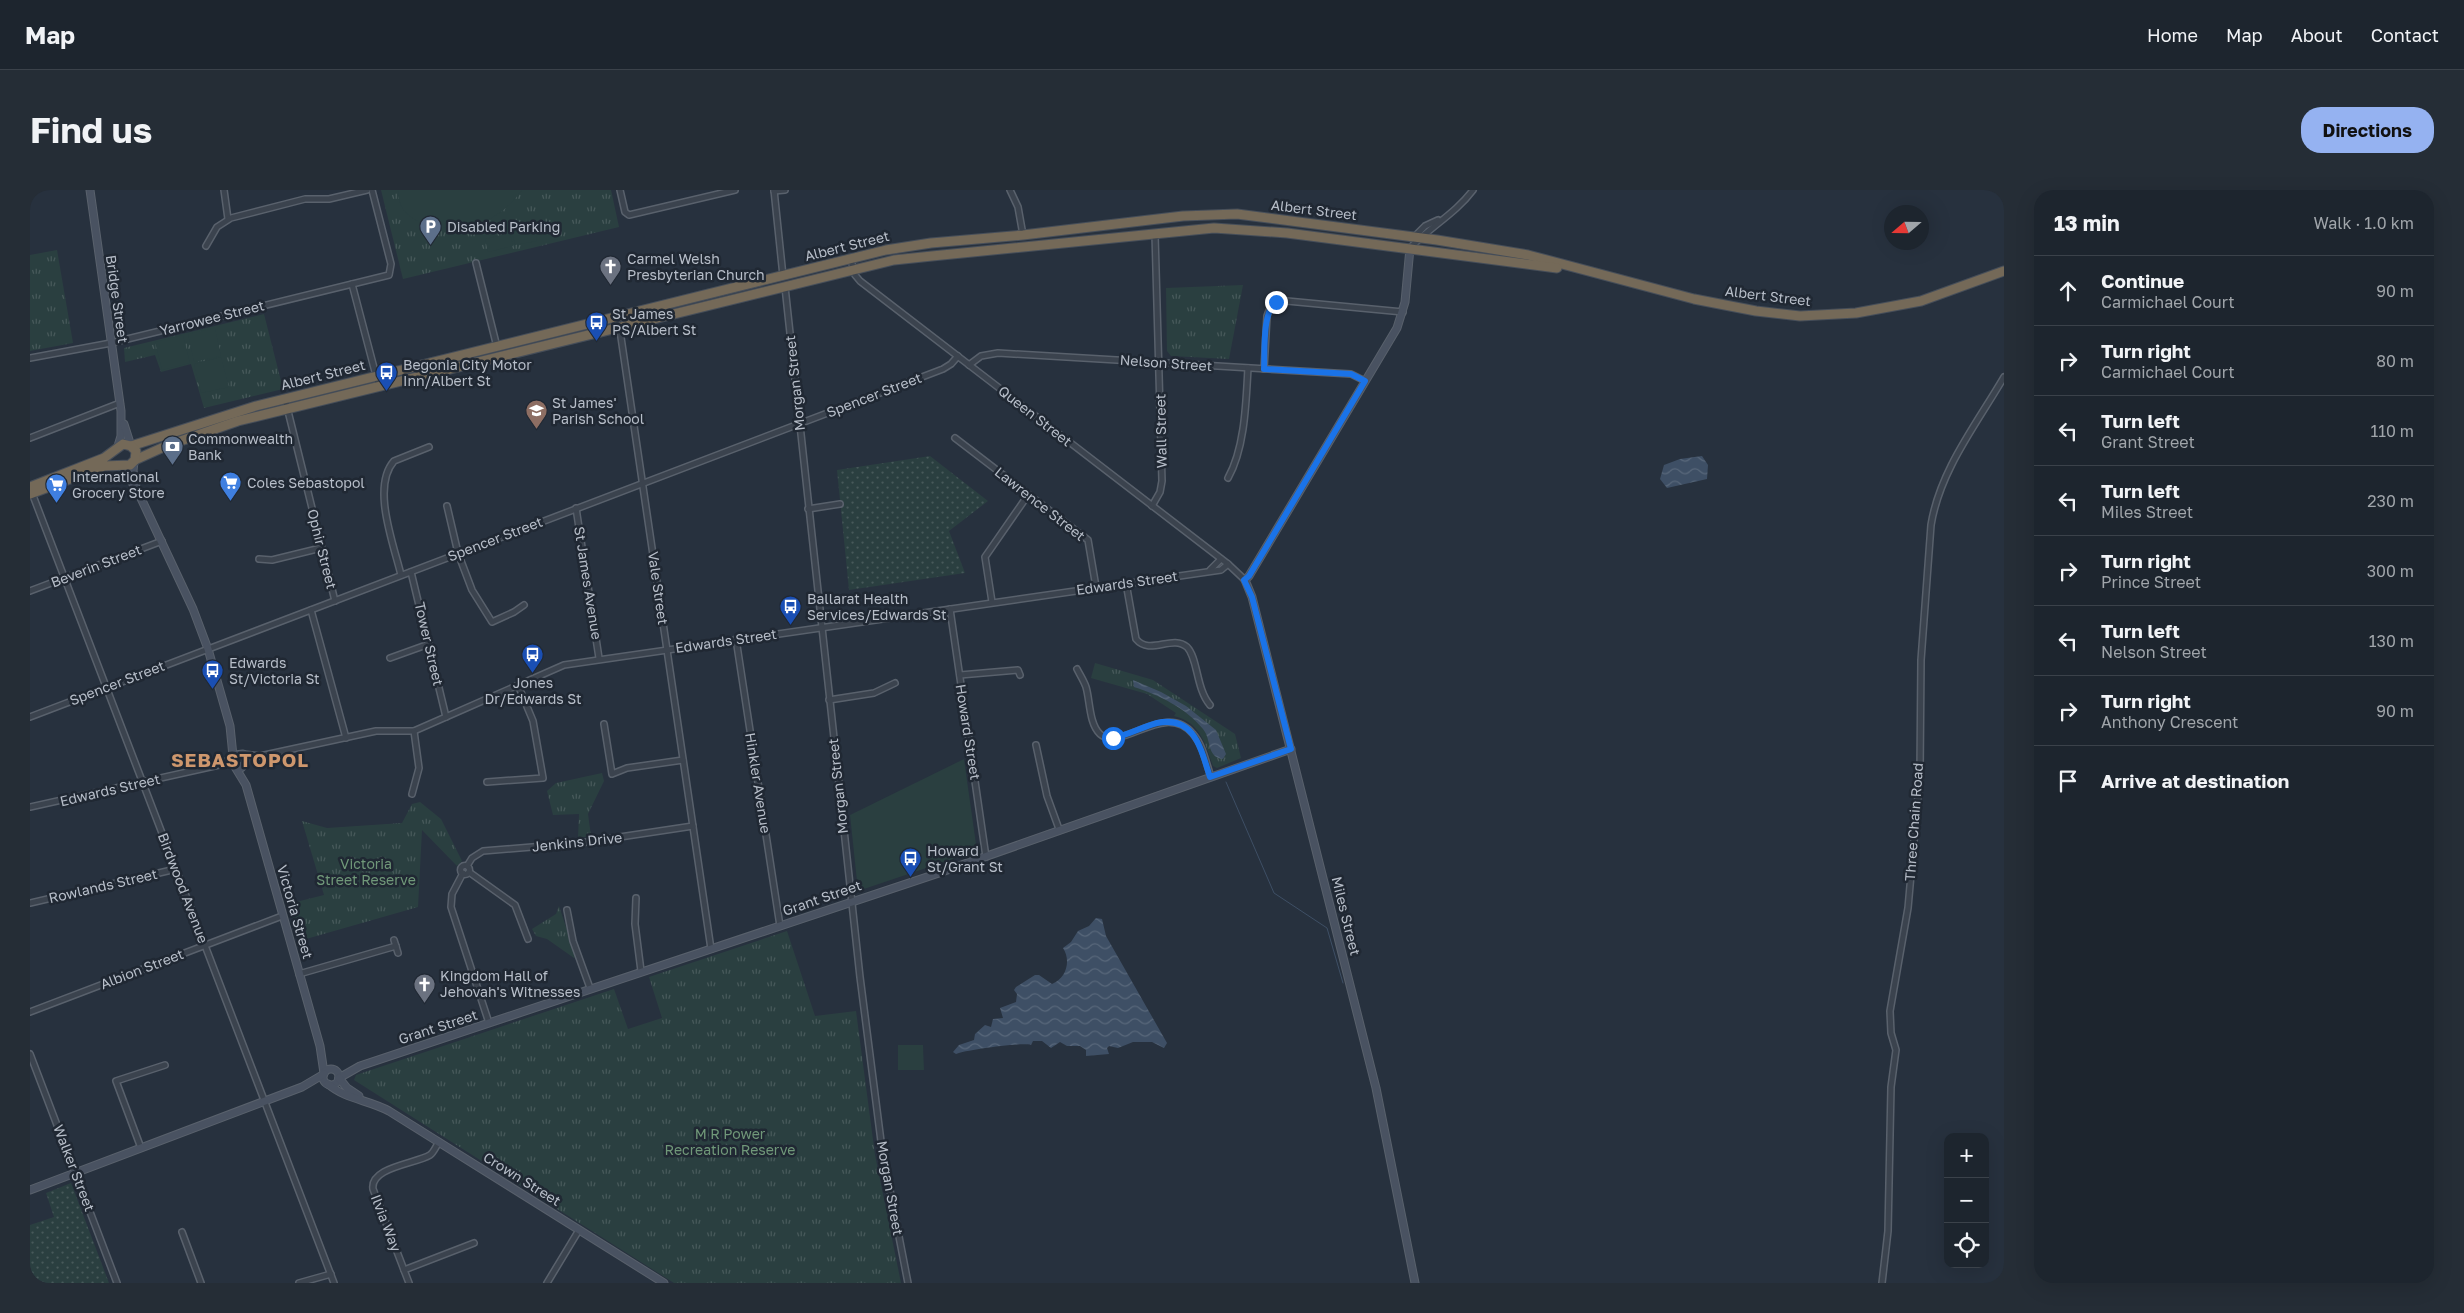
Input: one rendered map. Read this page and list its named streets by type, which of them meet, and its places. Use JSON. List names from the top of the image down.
{
  "streets": {
    "highway": ["Albert Street"],
    "street": [
      "Bridge Street",
      "Yarrowee Street",
      "Nelson Street",
      "Morgan Street",
      "Spencer Street",
      "Queen Street",
      "Wall Street",
      "Lawrence Street",
      "Ophir Street",
      "Beverin Street",
      "St James Avenue",
      "Edwards Street",
      "Vale Street",
      "Tower Street",
      "Howard Street",
      "Hinkler Avenue",
      "Three Chain Road",
      "Jenkins Drive",
      "Rowlands Street",
      "Birdwood Avenue",
      "Grant Street",
      "Victoria Street",
      "Miles Street",
      "Albion Street",
      "Walker Street",
      "Crown Street",
      "Ilvia Way"
    ]
  },
  "crossings": [
    ["Albert Street", "Morgan Street"],
    ["Albert Street", "Queen Street"],
    ["Albert Street", "Wall Street"],
    ["Albert Street", "Ophir Street"],
    ["Albert Street", "Vale Street"],
    ["Bridge Street", "Yarrowee Street"],
    ["Nelson Street", "Queen Street"],
    ["Nelson Street", "Wall Street"],
    ["Morgan Street", "Spencer Street"],
    ["Morgan Street", "Edwards Street"],
    ["Morgan Street", "Grant Street"],
    ["Spencer Street", "Queen Street"],
    ["Spencer Street", "Ophir Street"],
    ["Spencer Street", "St James Avenue"],
    ["Spencer Street", "Vale Street"],
    ["Spencer Street", "Tower Street"],
    ["Spencer Street", "Birdwood Avenue"],
    ["Queen Street", "Wall Street"],
    ["Queen Street", "Edwards Street"],
    ["Queen Street", "Miles Street"],
    ["Lawrence Street", "Edwards Street"],
    ["Beverin Street", "Birdwood Avenue"],
    ["St James Avenue", "Edwards Street"],
    ["Edwards Street", "Vale Street"],
    ["Edwards Street", "Tower Street"],
    ["Edwards Street", "Howard Street"],
    ["Edwards Street", "Hinkler Avenue"],
    ["Edwards Street", "Birdwood Avenue"],
    ["Edwards Street", "Victoria Street"],
    ["Edwards Street", "Miles Street"],
    ["Vale Street", "Jenkins Drive"],
    ["Vale Street", "Grant Street"],
    ["Howard Street", "Grant Street"],
    ["Hinkler Avenue", "Grant Street"],
    ["Rowlands Street", "Birdwood Avenue"],
    ["Birdwood Avenue", "Albion Street"],
    ["Grant Street", "Victoria Street"],
    ["Grant Street", "Miles Street"],
    ["Grant Street", "Crown Street"],
    ["Victoria Street", "Albion Street"],
    ["Victoria Street", "Crown Street"],
    ["Crown Street", "Ilvia Way"]
  ],
  "districts": ["SEBASTOPOL"],
  "parks": ["Victoria Street Reserve", "M R Power Recreation Reserve"],
  "places": {
    "parking": ["Disabled Parking"],
    "church": ["Carmel Welsh Presbyterian Church", "Kingdom Hall of Jehovah's Witnesses"],
    "bus stop": [
      "St James PS/Albert St",
      "Begonia City Motor Inn/Albert St",
      "Ballarat Health Services/Edwards St",
      "Jones Dr/Edwards St",
      "Edwards St/Victoria St",
      "Howard St/Grant St"
    ],
    "school or university": ["St James' Parish School"],
    "bank": ["Commonwealth Bank"],
    "supermarket": ["Coles Sebastopol", "International Grocery Store"]
  },
  "north": "left",
  "page": {
    "header": "Map",
    "nav": [
      "Home",
      "Map",
      "About",
      "Contact"
    ],
    "buttons": "Directions",
    "title": "Find us",
    "heading": ["13 min", "Walk · 1.0 km"],
    "list": [
      ["Continue", "Carmichael Court", "90 m"],
      ["Turn right", "Carmichael Court", "80 m"],
      ["Turn left", "Grant Street", "110 m"],
      ["Turn left", "Miles Street", "230 m"],
      ["Turn right", "Prince Street", "300 m"],
      ["Turn left", "Nelson Street", "130 m"],
      ["Turn right", "Anthony Crescent", "90 m"],
      "Arrive at destination"
    ],
    "map_buttons": ["+", "−"]
  }
}
